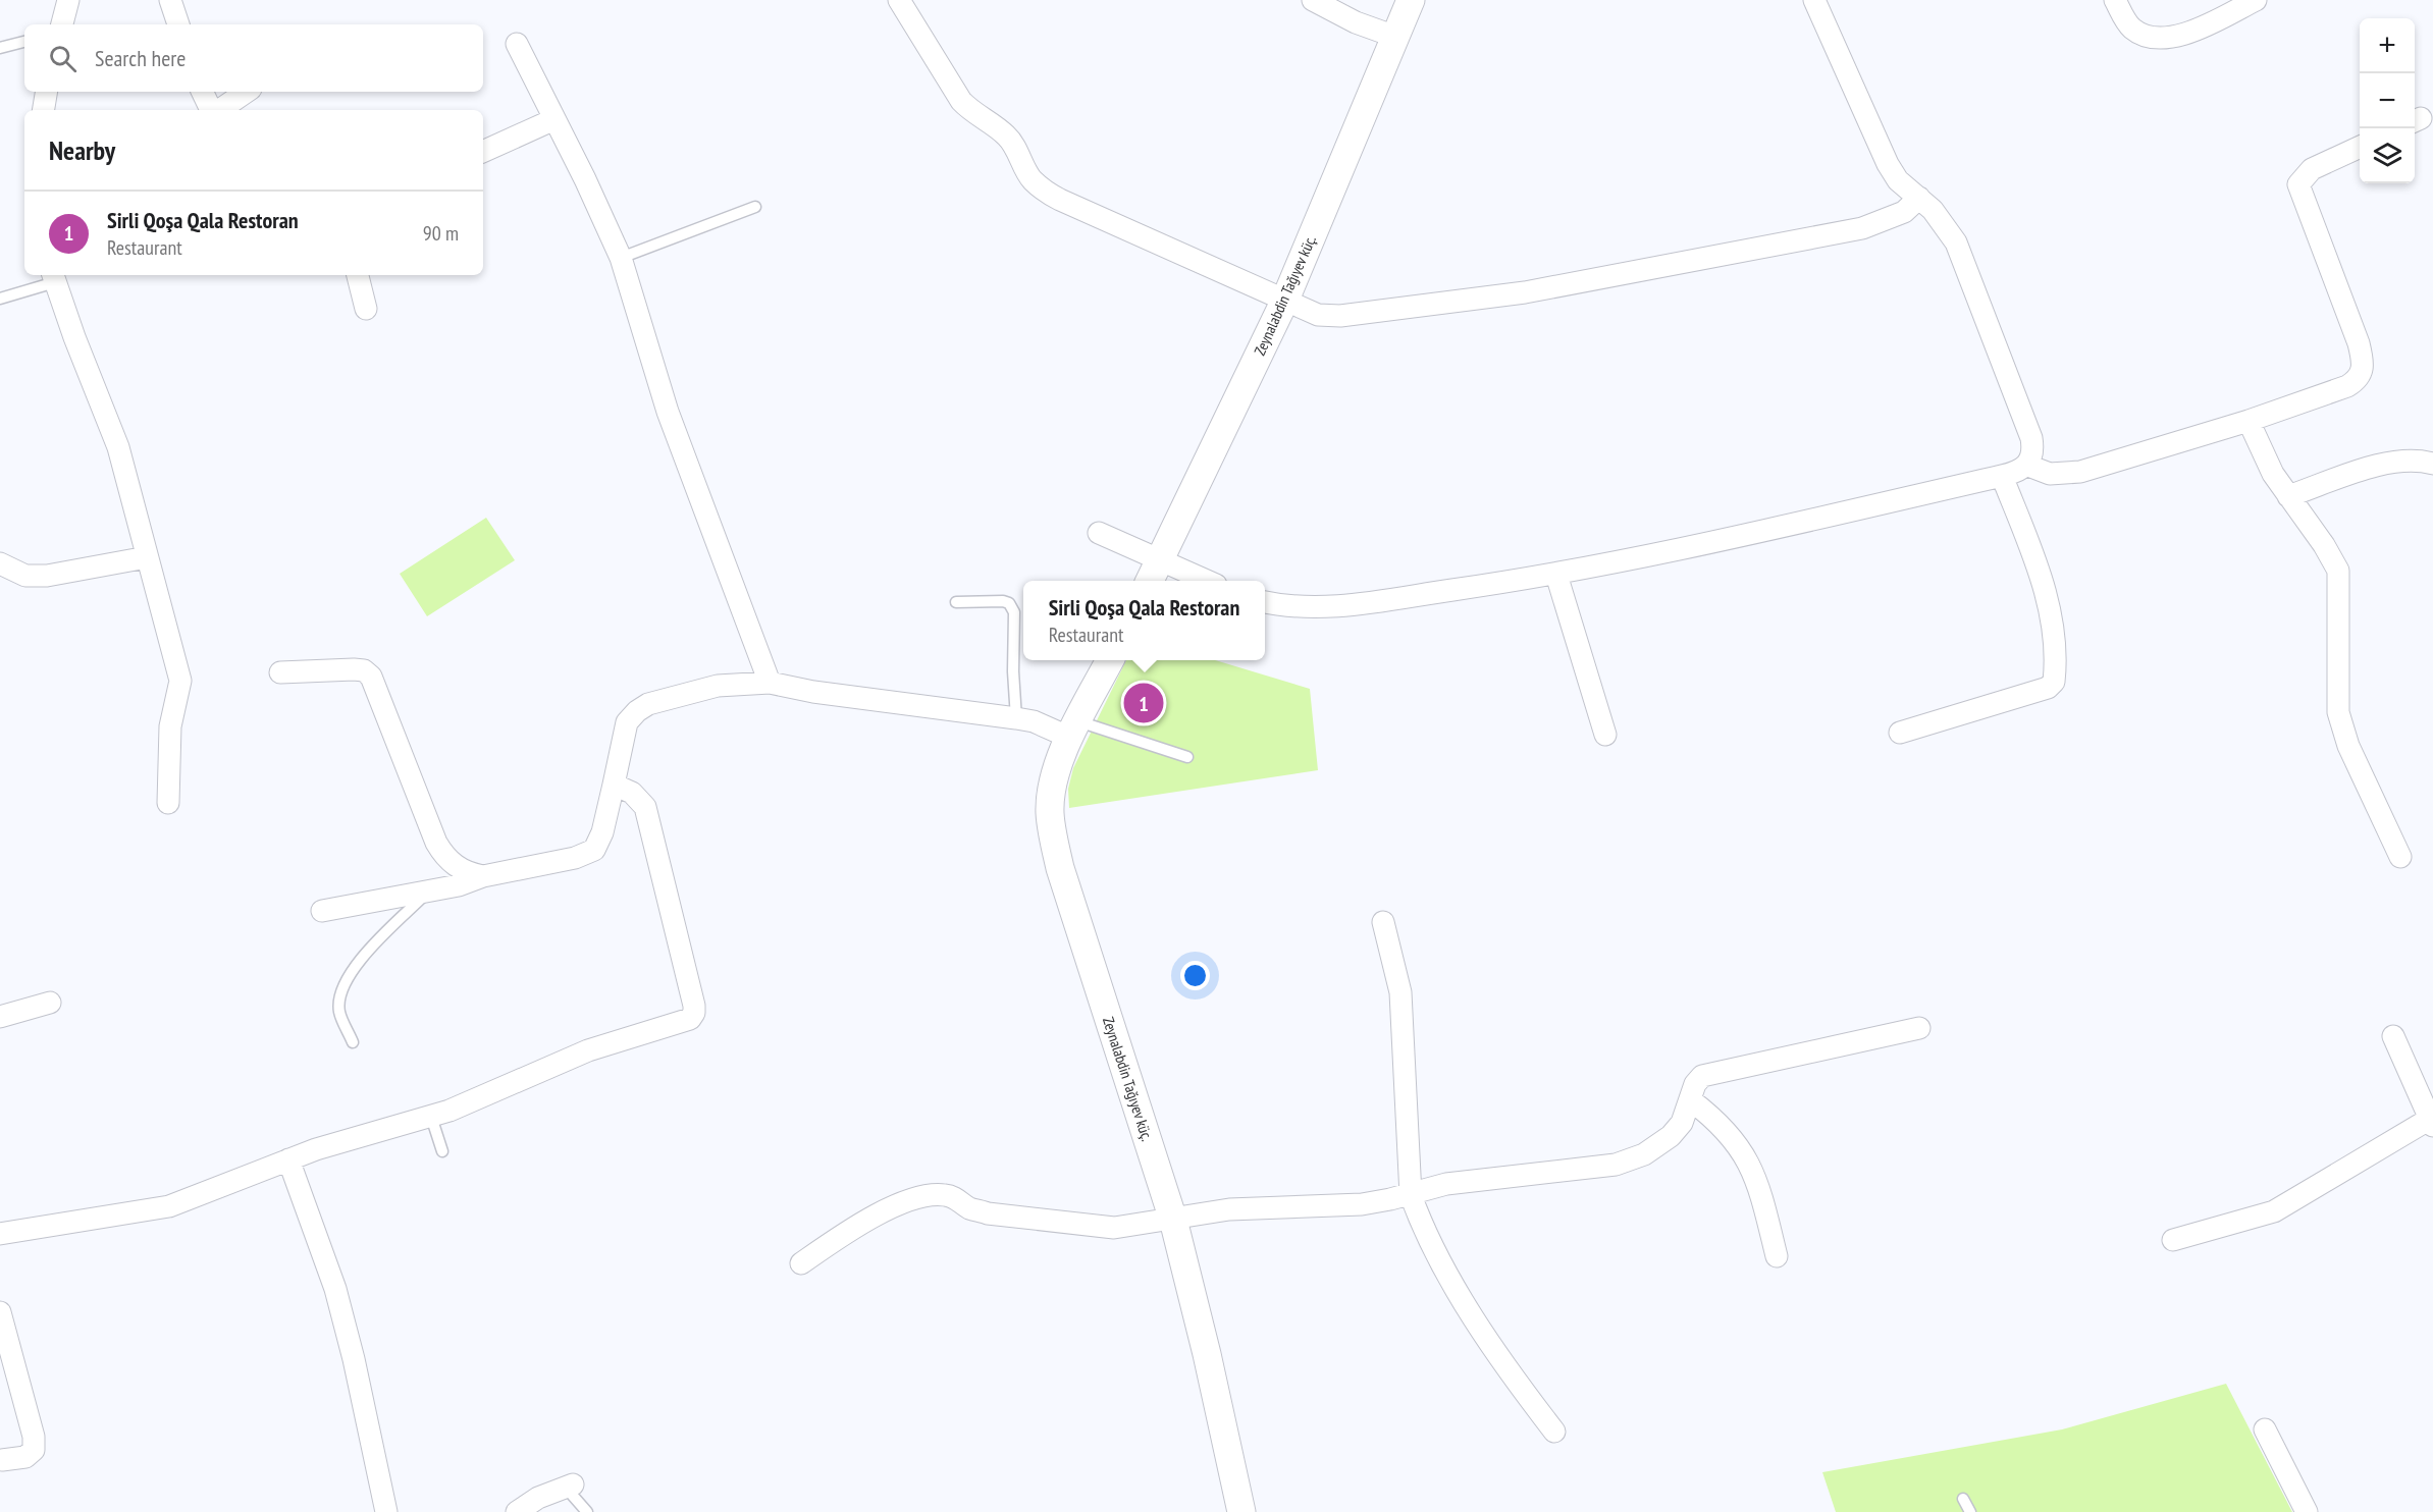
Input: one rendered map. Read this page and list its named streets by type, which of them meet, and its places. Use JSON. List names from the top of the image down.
{
  "streets": {
    "street": ["Zeynalabdin Tağıyev küç."]
  },
  "page": {
    "map_buttons": ["+", "−"],
    "search": "Search here",
    "heading": "Nearby",
    "list": [
      {
        "mark": "1",
        "name": "Sirli Qoşa Qala Restoran",
        "note": "Restaurant",
        "value": "90 m"
      }
    ],
    "popup": ["Sirli Qoşa Qala Restoran", "Restaurant"],
    "pins": "1"
  }
}
